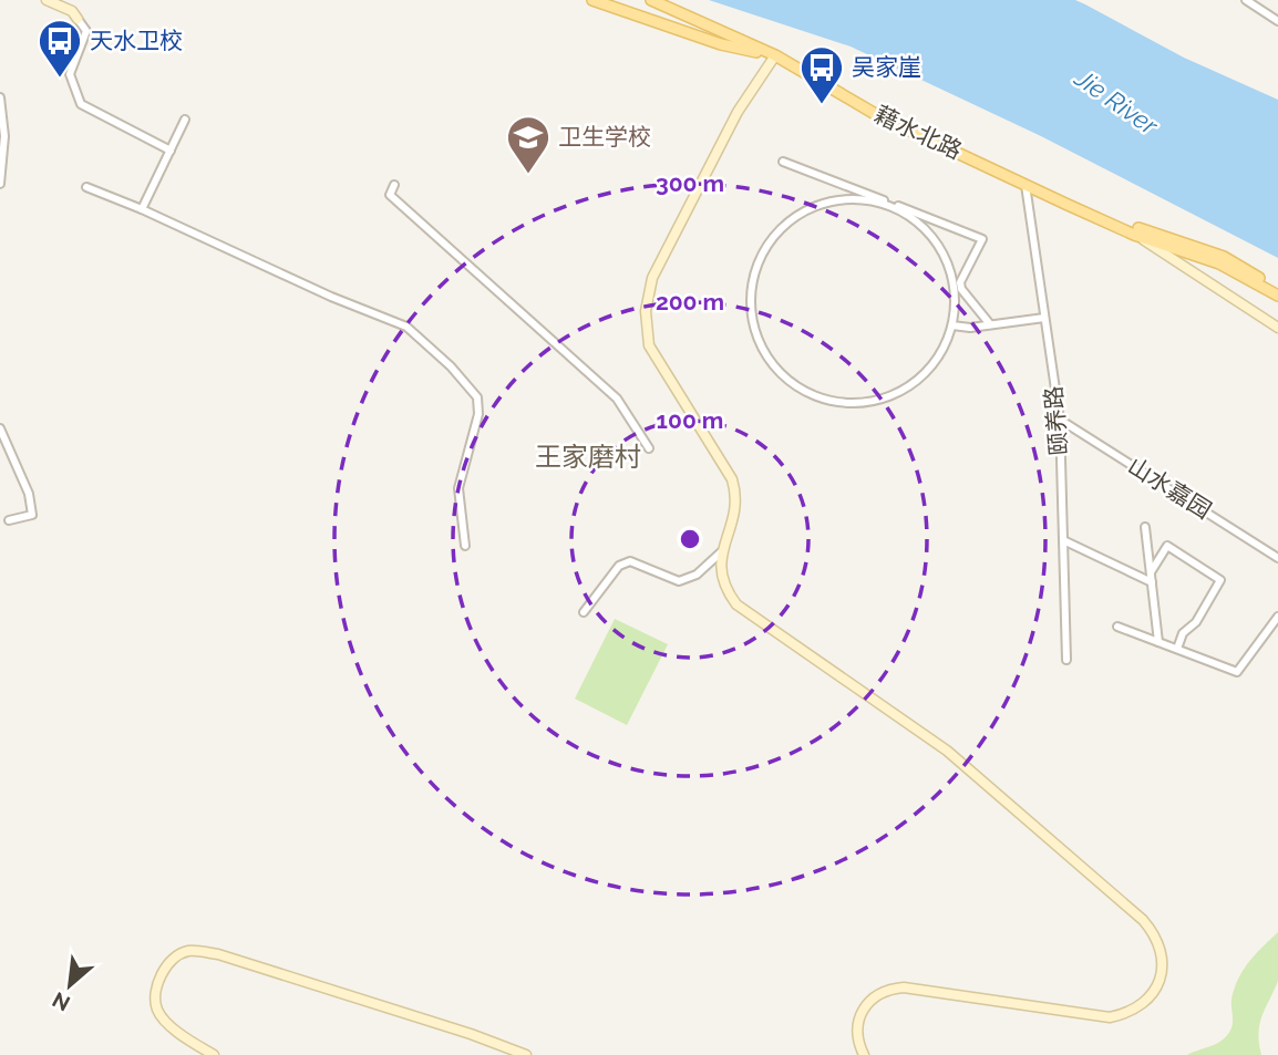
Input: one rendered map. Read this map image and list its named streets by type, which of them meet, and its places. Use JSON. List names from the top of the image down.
{
  "streets": {
    "main road": ["藉水北路"],
    "street": ["颐养路", "山水嘉园"]
  },
  "crossings": [
    ["藉水北路", "颐养路"],
    ["颐养路", "山水嘉园"]
  ],
  "districts": ["王家磨村"],
  "water": ["Jie River"],
  "places": {
    "bus stop": ["天水卫校", "吴家崖"],
    "school or university": ["卫生学校"]
  },
  "north": "bottom left",
  "rings": ["300 m", "200 m", "100 m"]
}
